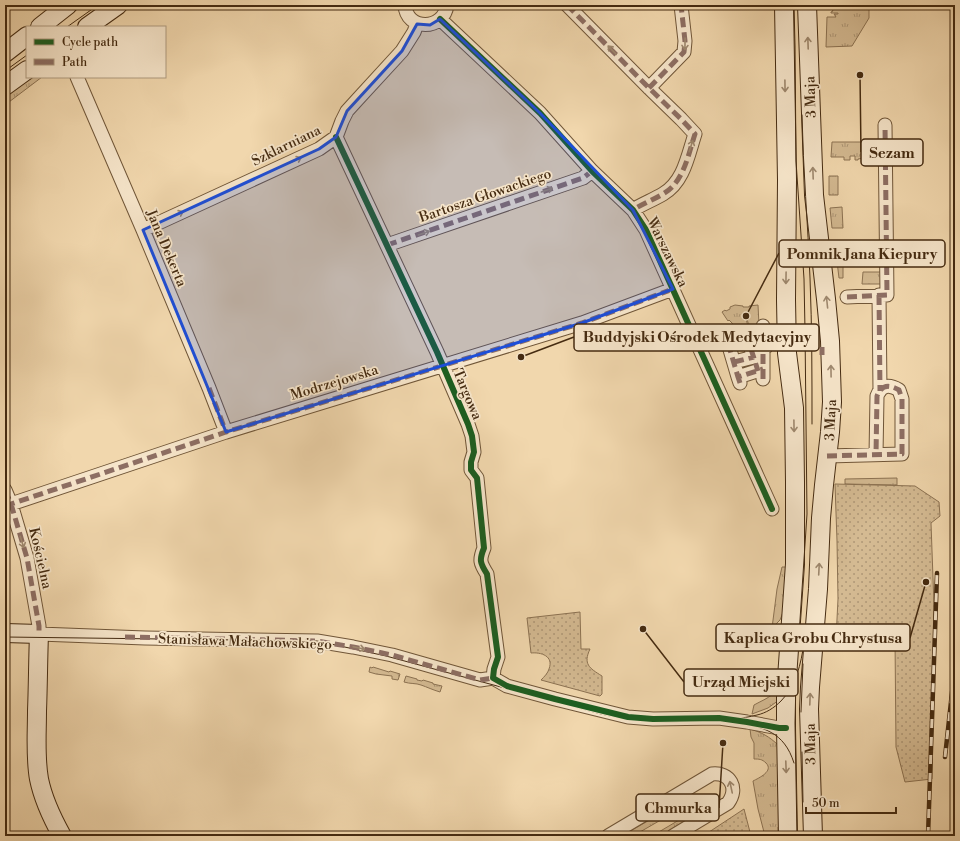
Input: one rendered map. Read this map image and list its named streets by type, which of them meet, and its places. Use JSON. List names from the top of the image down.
{
  "streets": {
    "main road": ["3 Maja", "Stanisława Małachowskiego"],
    "street": [
      "Szklarniana",
      "Bartosza Głowackiego",
      "Jana Dekerta",
      "Warszawska",
      "Modrzejowska",
      "Targowa",
      "Kościelna"
    ]
  },
  "crossings": [
    ["3 Maja", "Stanisława Małachowskiego"],
    ["Szklarniana", "Jana Dekerta"],
    ["Szklarniana", "Targowa"],
    ["Bartosza Głowackiego", "Warszawska"],
    ["Bartosza Głowackiego", "Targowa"],
    ["Jana Dekerta", "Modrzejowska"],
    ["Warszawska", "Modrzejowska"],
    ["Modrzejowska", "Targowa"],
    ["Modrzejowska", "Kościelna"],
    ["Targowa", "Stanisława Małachowskiego"],
    ["Kościelna", "Stanisława Małachowskiego"]
  ],
  "one_way": [
    "Szklarniana",
    "Bartosza Głowackiego",
    "Kościelna",
    "Stanisława Małachowskiego"
  ],
  "places": [
    "Sezam",
    "Pomnik Jana Kiepury",
    "Buddyjski Ośrodek Medytacyjny",
    "Kaplica Grobu Chrystusa",
    "Urząd Miejski",
    "Chmurka"
  ],
  "legend": ["Cycle path", "Path"],
  "scale_bar": "50 m"
}
